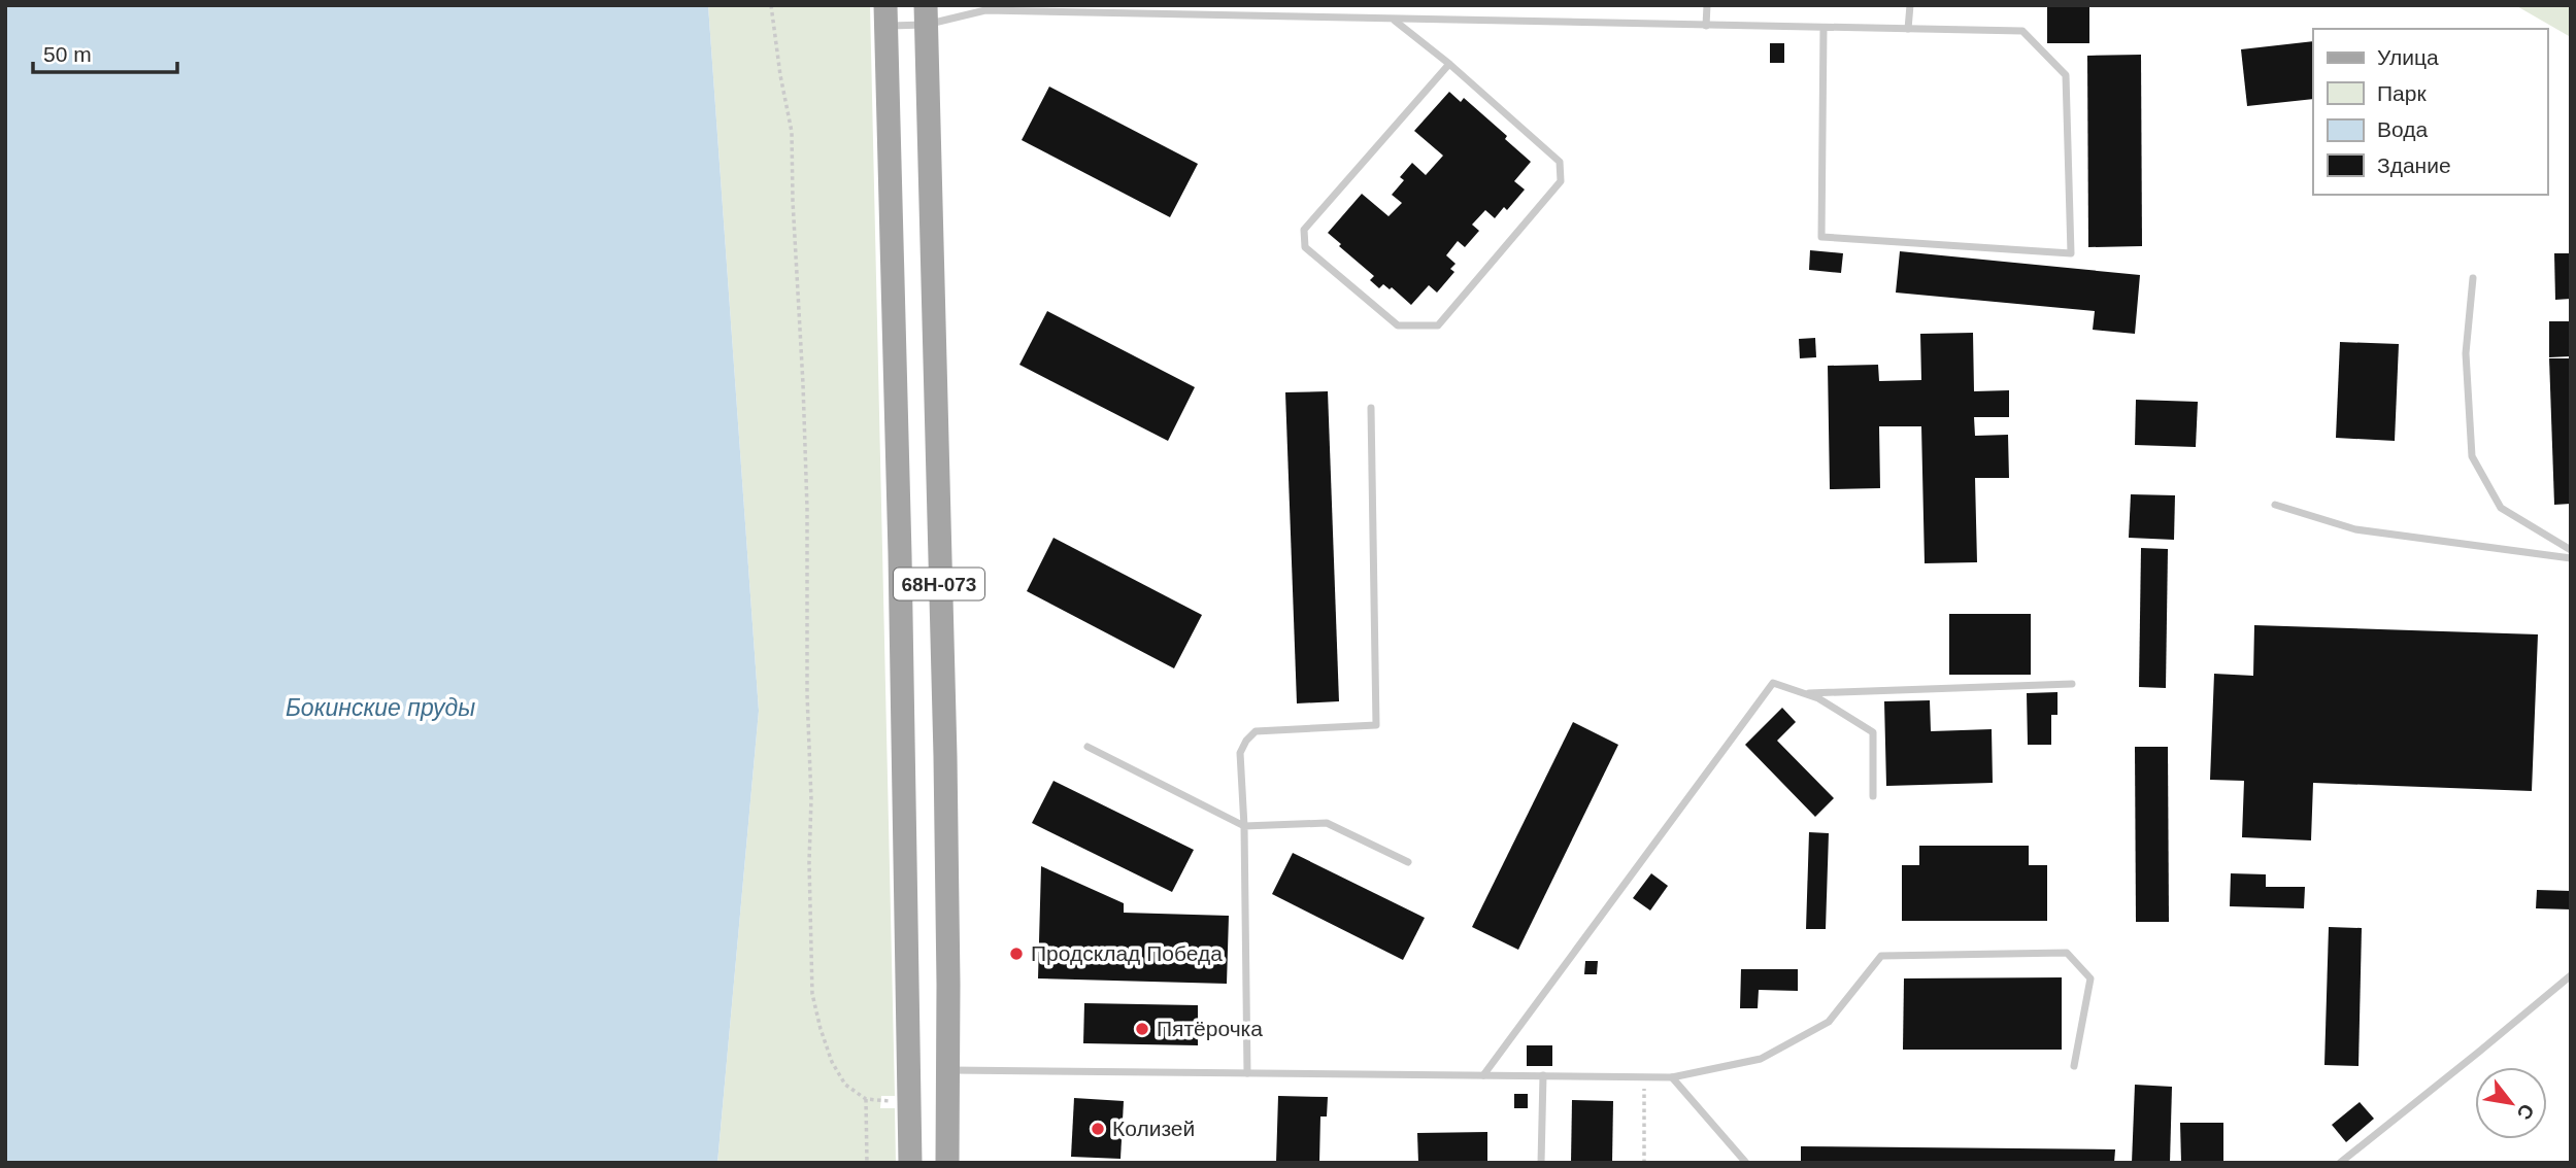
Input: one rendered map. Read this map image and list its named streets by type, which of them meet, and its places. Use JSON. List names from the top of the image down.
{
  "streets": {
    "main road": ["68Н-073"]
  },
  "water": ["Бокинские пруды"],
  "places": ["Продсклад Победа", "Пятёрочка", "Колизей"],
  "legend": [
    "Улица",
    "Парк",
    "Вода",
    "Здание"
  ],
  "scale_bar": "50 m",
  "north": "bottom right"
}
